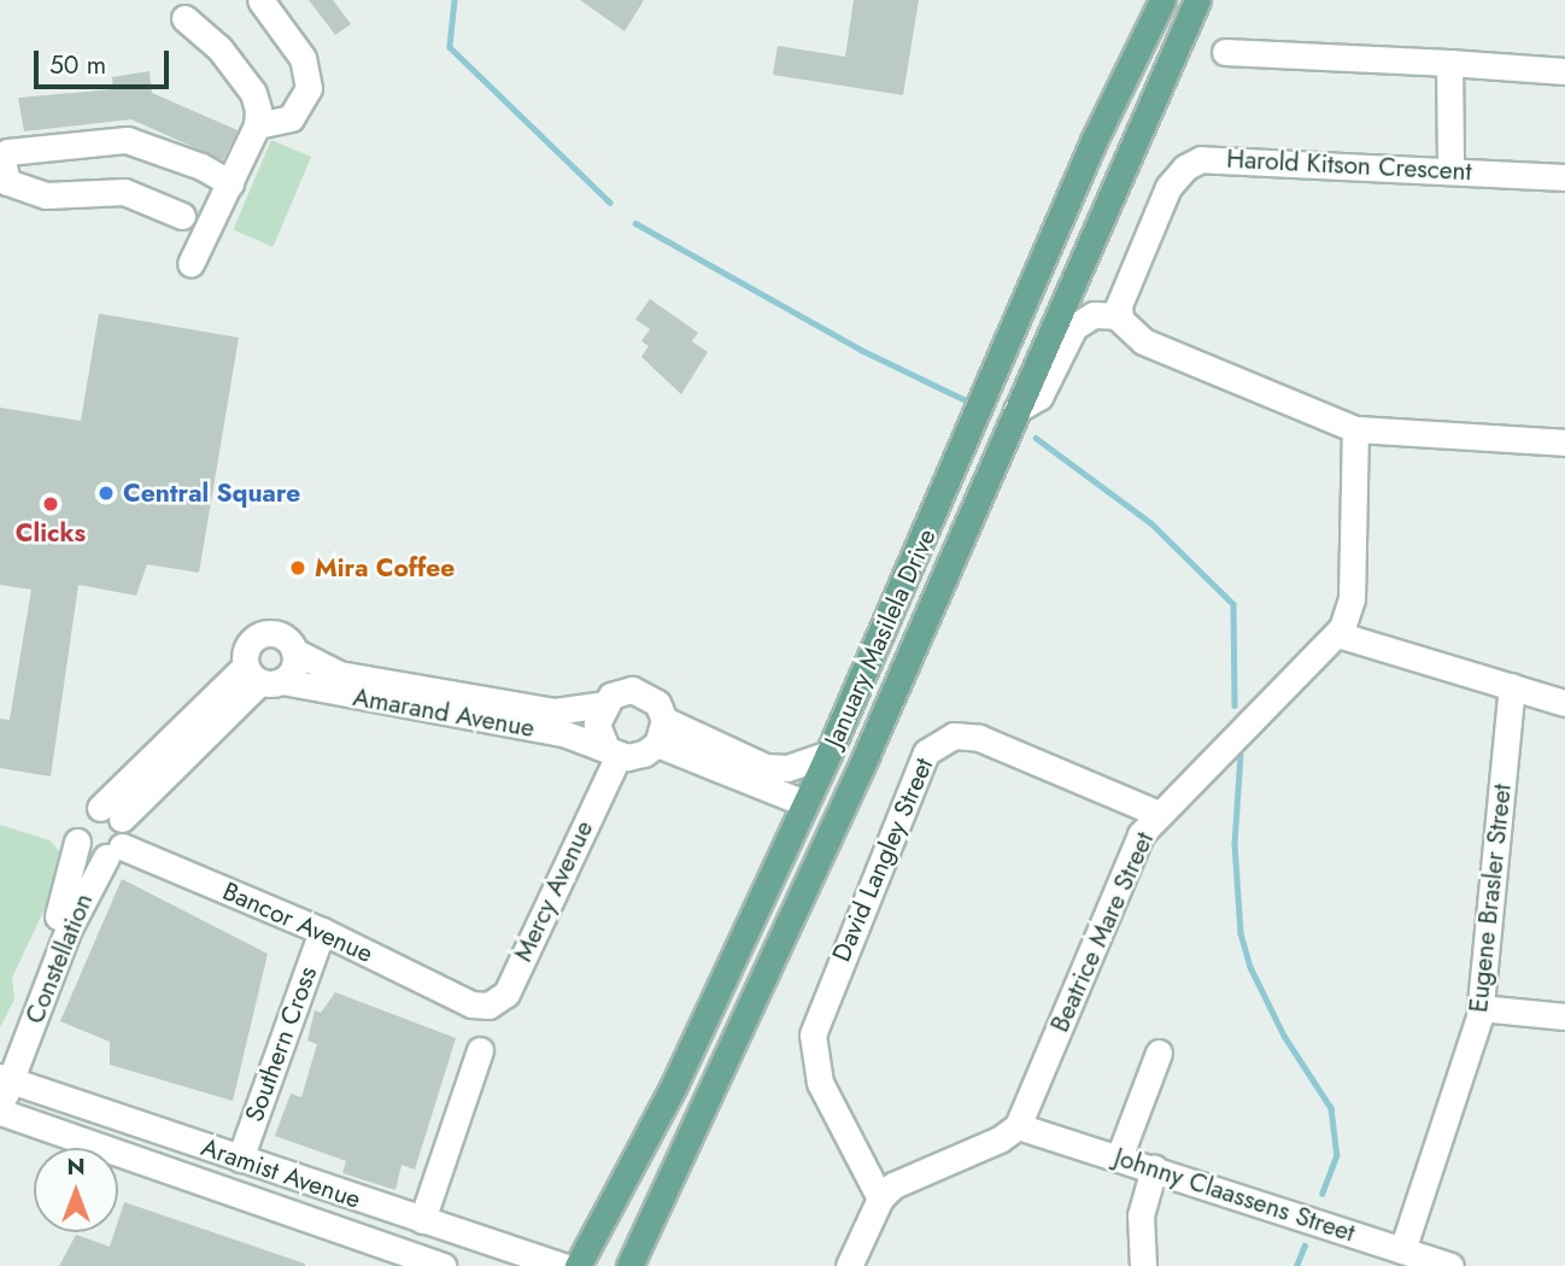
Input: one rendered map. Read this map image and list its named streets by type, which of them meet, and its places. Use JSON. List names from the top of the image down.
{
  "streets": {
    "main road": ["January Masilela Drive"],
    "street": [
      "Harold Kitson Crescent",
      "Amarand Avenue",
      "David Langley Street",
      "Mercy Avenue",
      "Eugene Brasler Street",
      "Bancor Avenue",
      "Beatrice Mare Street",
      "Constellation",
      "Southern Cross",
      "Aramist Avenue",
      "Johnny Claassens Street"
    ]
  },
  "crossings": [
    ["Amarand Avenue", "Mercy Avenue"],
    ["David Langley Street", "Beatrice Mare Street"],
    ["Mercy Avenue", "Bancor Avenue"],
    ["Eugene Brasler Street", "Johnny Claassens Street"],
    ["Bancor Avenue", "Constellation"],
    ["Bancor Avenue", "Southern Cross"],
    ["Beatrice Mare Street", "Johnny Claassens Street"],
    ["Constellation", "Aramist Avenue"],
    ["Southern Cross", "Aramist Avenue"]
  ],
  "places": ["Central Square", "Clicks", "Mira Coffee"],
  "scale_bar": "50 m",
  "north": "top"
}
